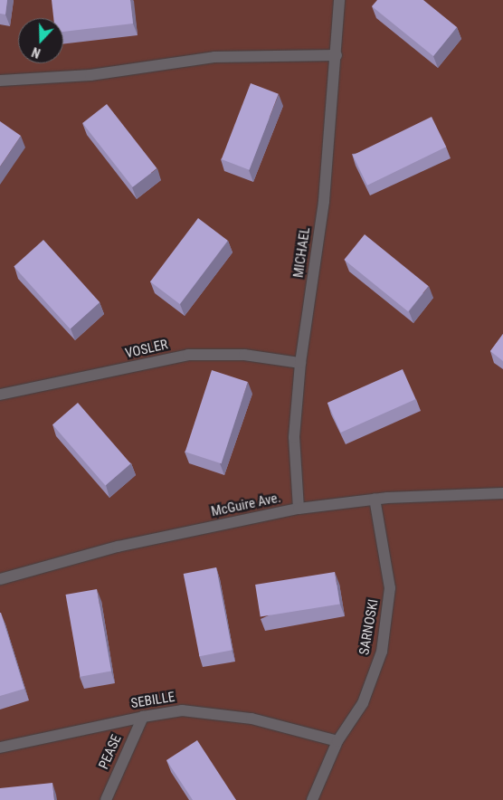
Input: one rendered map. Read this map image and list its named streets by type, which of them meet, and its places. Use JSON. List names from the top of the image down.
{
  "streets": {
    "lane": [
      "MICHAEL",
      "VOSLER",
      "McGuire Ave.",
      "SARNOSKI",
      "SEBILLE",
      "PEASE"
    ]
  },
  "crossings": [
    ["MICHAEL", "VOSLER"],
    ["MICHAEL", "McGuire Ave."],
    ["McGuire Ave.", "SARNOSKI"],
    ["SARNOSKI", "SEBILLE"],
    ["SEBILLE", "PEASE"]
  ],
  "north": "bottom"
}
